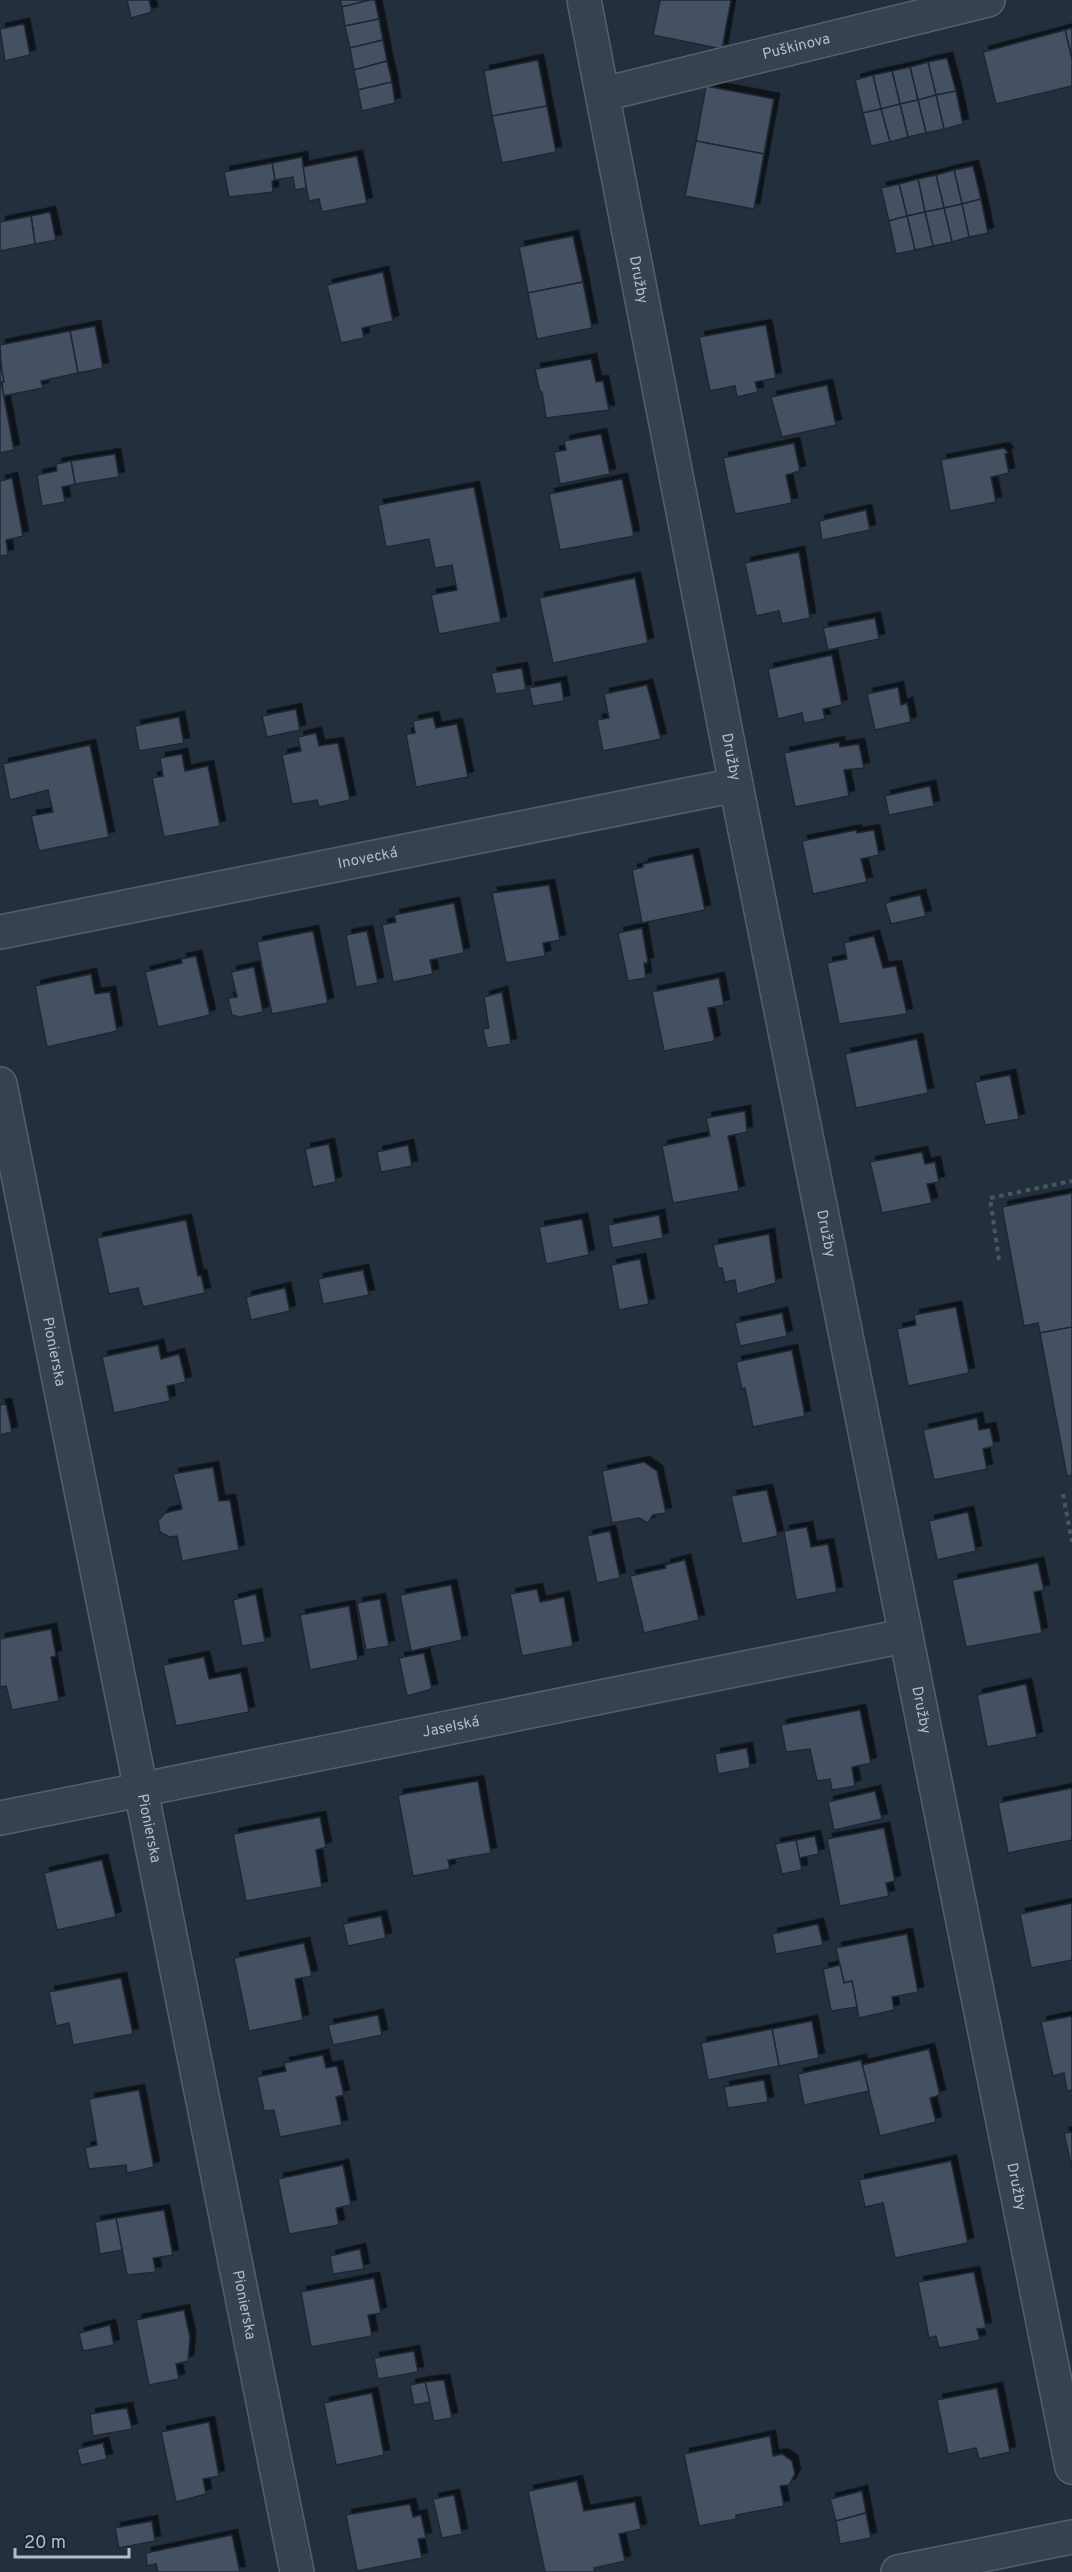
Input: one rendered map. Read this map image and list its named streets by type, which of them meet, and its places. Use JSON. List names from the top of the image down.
{
  "streets": {
    "street": [
      "Puškinova",
      "Družby",
      "Inovecká",
      "Pionierska",
      "Jaselská"
    ]
  },
  "crossings": [
    ["Puškinova", "Družby"],
    ["Družby", "Inovecká"],
    ["Družby", "Jaselská"],
    ["Pionierska", "Jaselská"]
  ],
  "scale_bar": "20 m"
}
